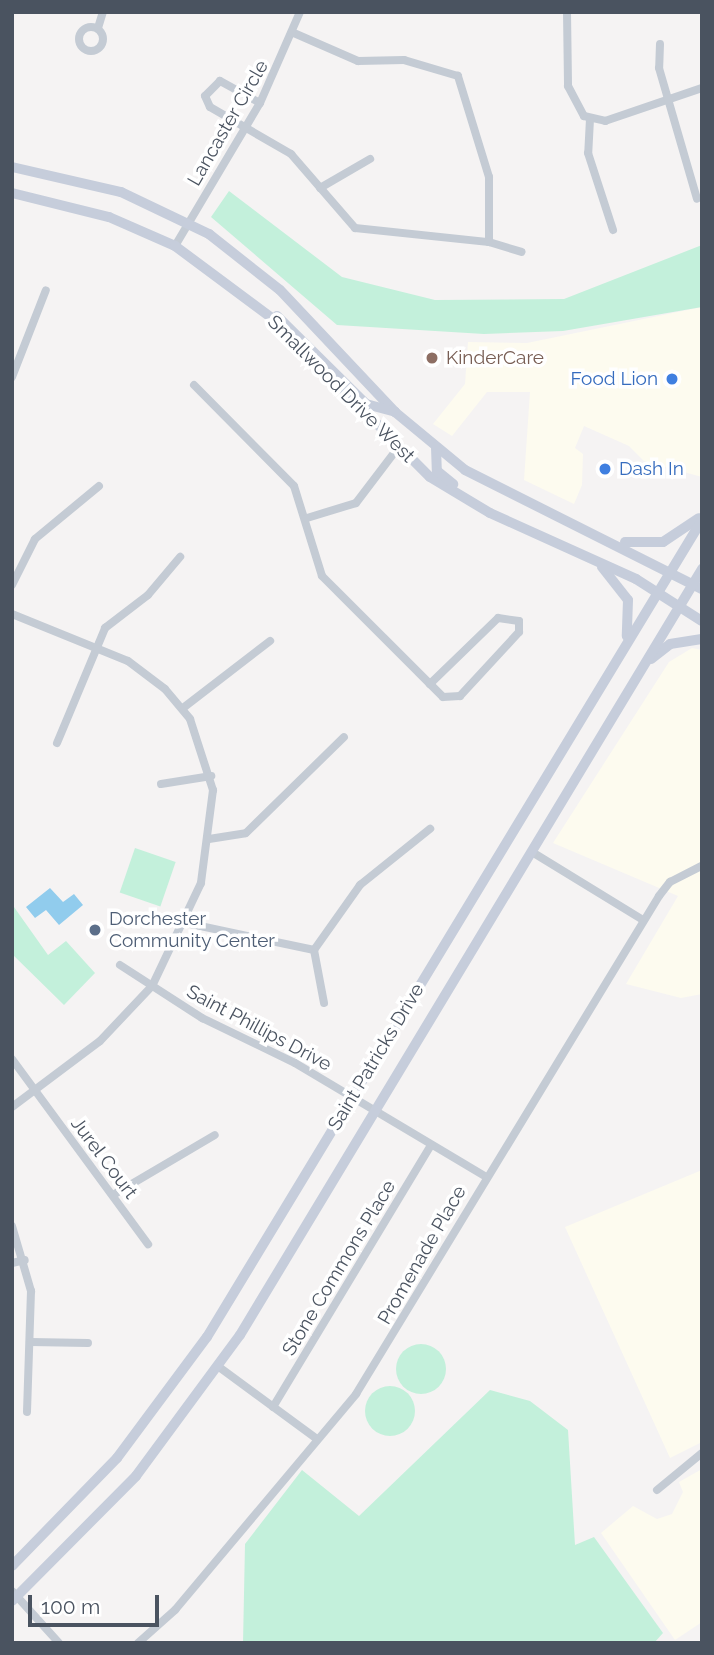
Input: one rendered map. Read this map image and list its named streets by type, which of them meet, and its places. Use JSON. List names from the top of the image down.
{
  "streets": {
    "main road": ["Smallwood Drive West", "Saint Patricks Drive"],
    "street": [
      "Lancaster Circle",
      "Saint Phillips Drive",
      "Jurel Court",
      "Promenade Place",
      "Stone Commons Place"
    ]
  },
  "crossings": [
    ["Lancaster Circle", "Smallwood Drive West"],
    ["Smallwood Drive West", "Saint Patricks Drive"],
    ["Saint Phillips Drive", "Saint Patricks Drive"],
    ["Saint Phillips Drive", "Promenade Place"],
    ["Saint Phillips Drive", "Stone Commons Place"]
  ],
  "places": [
    "KinderCare",
    "Food Lion",
    "Dash In",
    "Dorchester Community Center"
  ],
  "scale_bar": "100 m"
}
